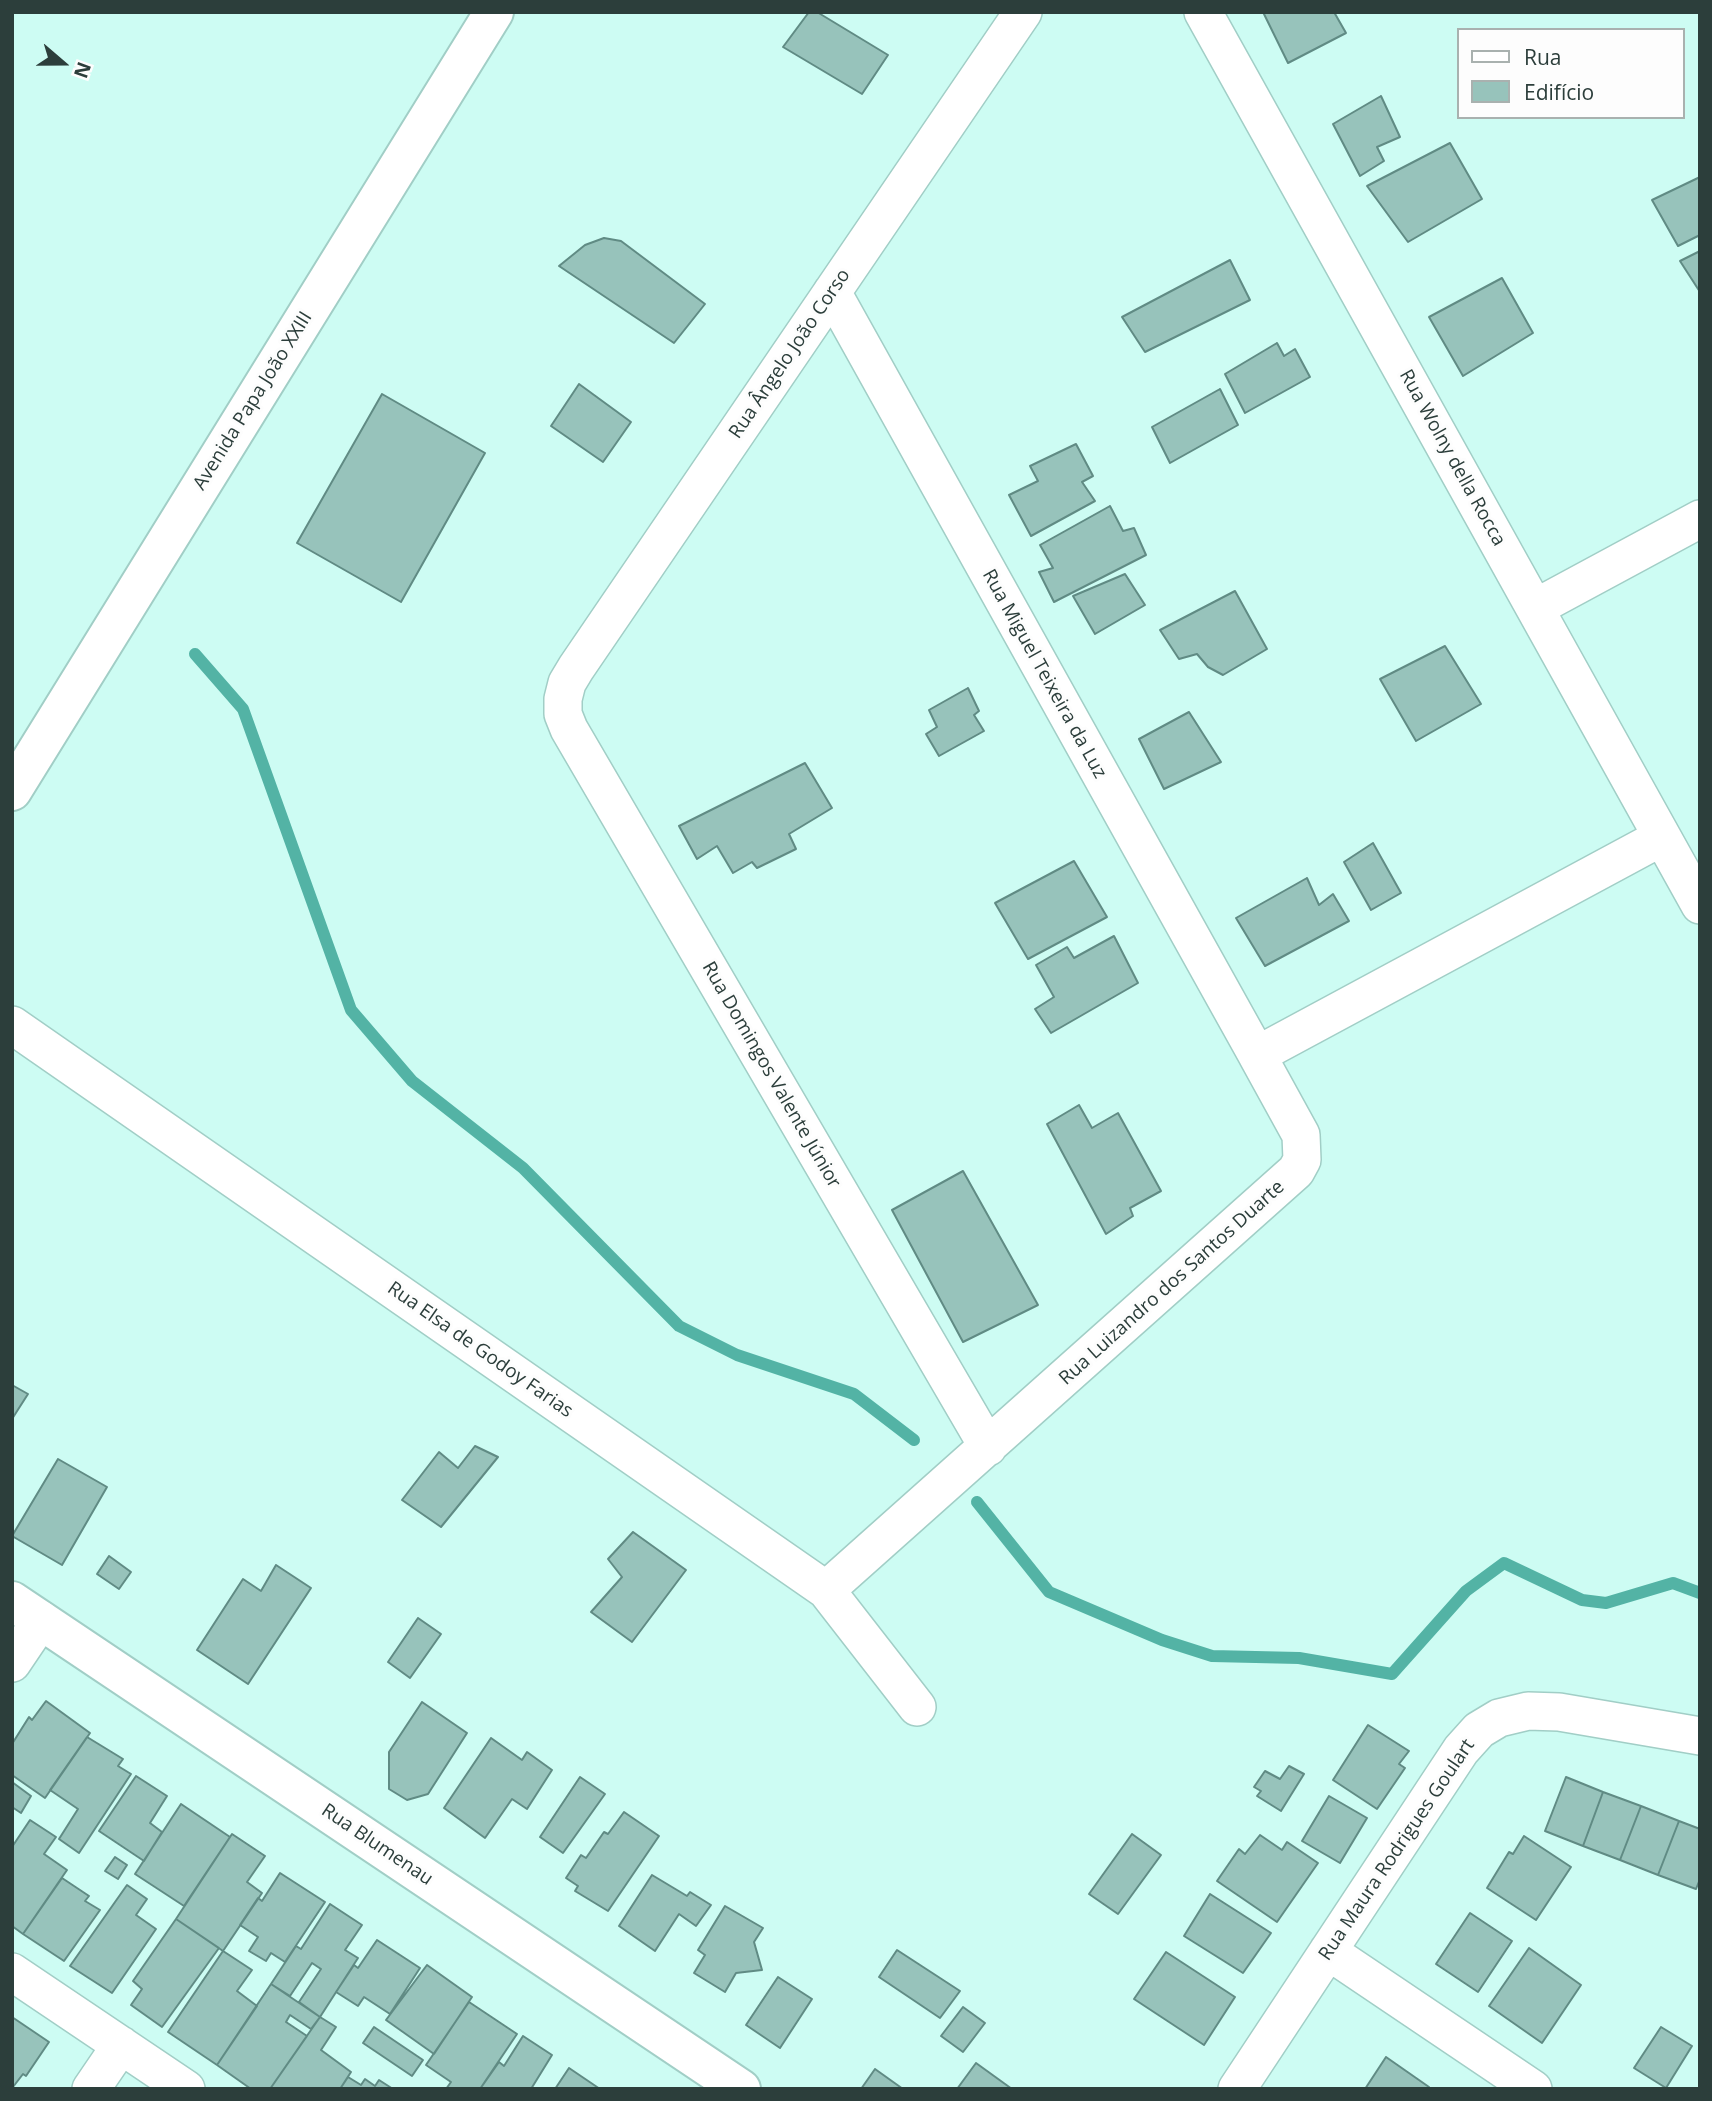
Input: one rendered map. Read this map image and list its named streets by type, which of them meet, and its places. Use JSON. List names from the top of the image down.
{
  "streets": {
    "main road": ["Avenida Papa João XXIII", "Rua Blumenau"],
    "street": [
      "Rua Ângelo João Corso",
      "Rua Wolny della Rocca",
      "Rua Miguel Teixeira da Luz",
      "Rua Domingos Valente Júnior",
      "Rua Luizandro dos Santos Duarte",
      "Rua Elsa de Godoy Farias",
      "Rua Maura Rodrigues Goulart"
    ]
  },
  "crossings": [
    ["Rua Ângelo João Corso", "Rua Miguel Teixeira da Luz"],
    ["Rua Ângelo João Corso", "Rua Domingos Valente Júnior"],
    ["Rua Miguel Teixeira da Luz", "Rua Luizandro dos Santos Duarte"],
    ["Rua Domingos Valente Júnior", "Rua Luizandro dos Santos Duarte"],
    ["Rua Luizandro dos Santos Duarte", "Rua Elsa de Godoy Farias"]
  ],
  "legend": ["Rua", "Edifício"],
  "north": "right"
}
